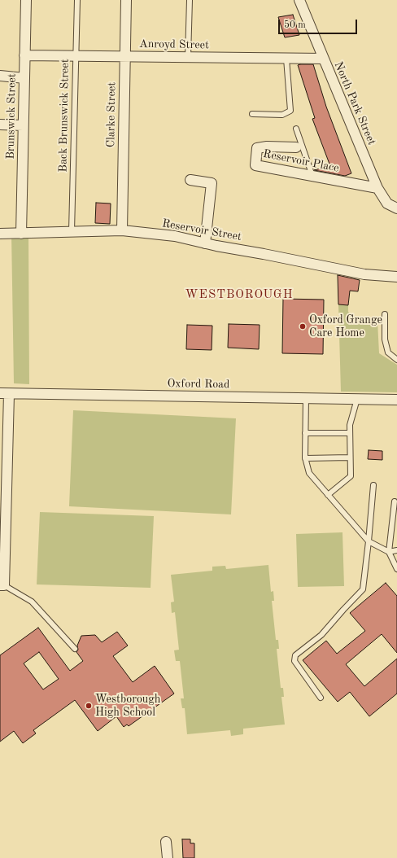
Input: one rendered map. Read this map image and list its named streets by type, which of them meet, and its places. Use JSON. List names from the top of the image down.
{
  "streets": {
    "street": [
      "Anroyd Street",
      "North Park Street",
      "Clarke Street",
      "Brunswick Street",
      "Reservoir Place",
      "Reservoir Street",
      "Oxford Road"
    ],
    "lane": ["Back Brunswick Street"]
  },
  "crossings": [
    ["Anroyd Street", "North Park Street"],
    ["Anroyd Street", "Clarke Street"],
    ["Anroyd Street", "Back Brunswick Street"],
    ["Anroyd Street", "Brunswick Street"],
    ["North Park Street", "Reservoir Place"],
    ["Clarke Street", "Reservoir Street"],
    ["Back Brunswick Street", "Reservoir Street"],
    ["Brunswick Street", "Reservoir Street"]
  ],
  "districts": ["WESTBOROUGH"],
  "places": ["Oxford Grange Care Home", "Westborough High School"],
  "scale_bar": "50 m"
}
